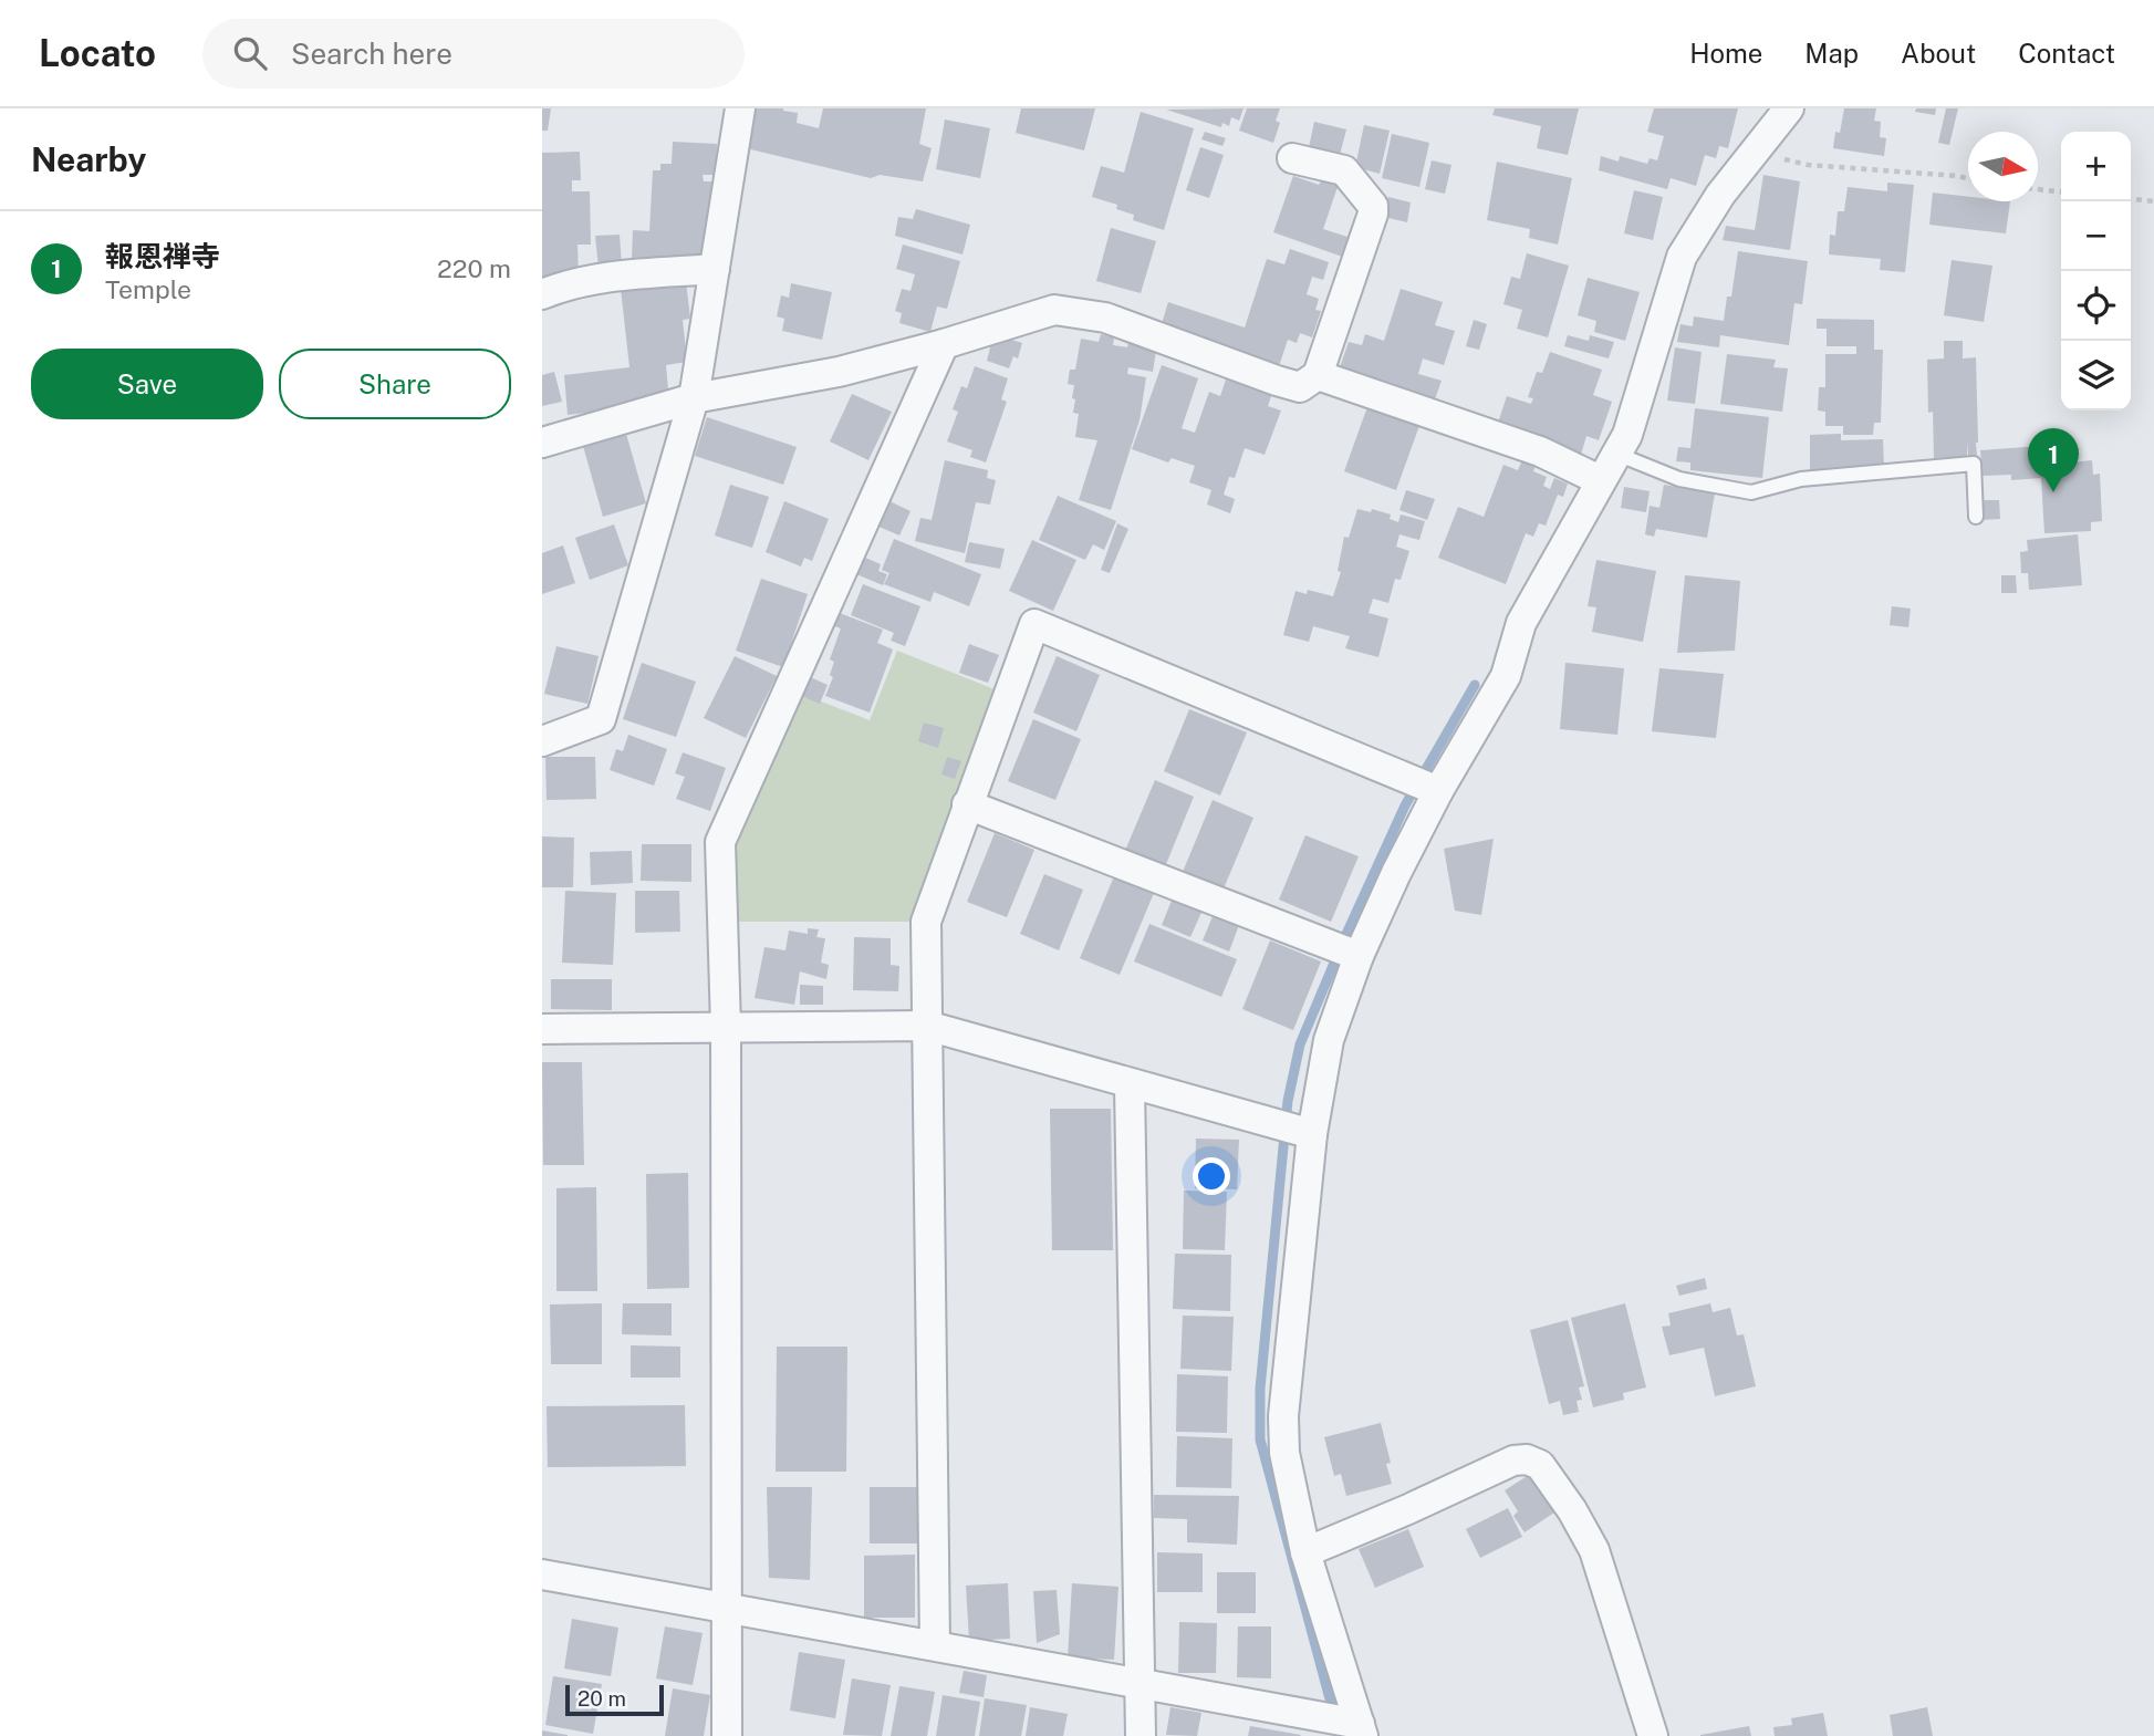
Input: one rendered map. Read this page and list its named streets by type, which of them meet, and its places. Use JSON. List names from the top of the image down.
{
  "scale_bar": "20 m",
  "north": "right",
  "page": {
    "header": "Locato",
    "search": "Search here",
    "nav": [
      "Home",
      "Map",
      "About",
      "Contact"
    ],
    "heading": "Nearby",
    "map_buttons": ["+", "−"],
    "list": [
      {
        "mark": "1",
        "name": "報恩禅寺",
        "note": "Temple",
        "value": "220 m"
      }
    ],
    "buttons": ["Save", "Share"],
    "pins": "1",
    "scale": "20 m"
  }
}
